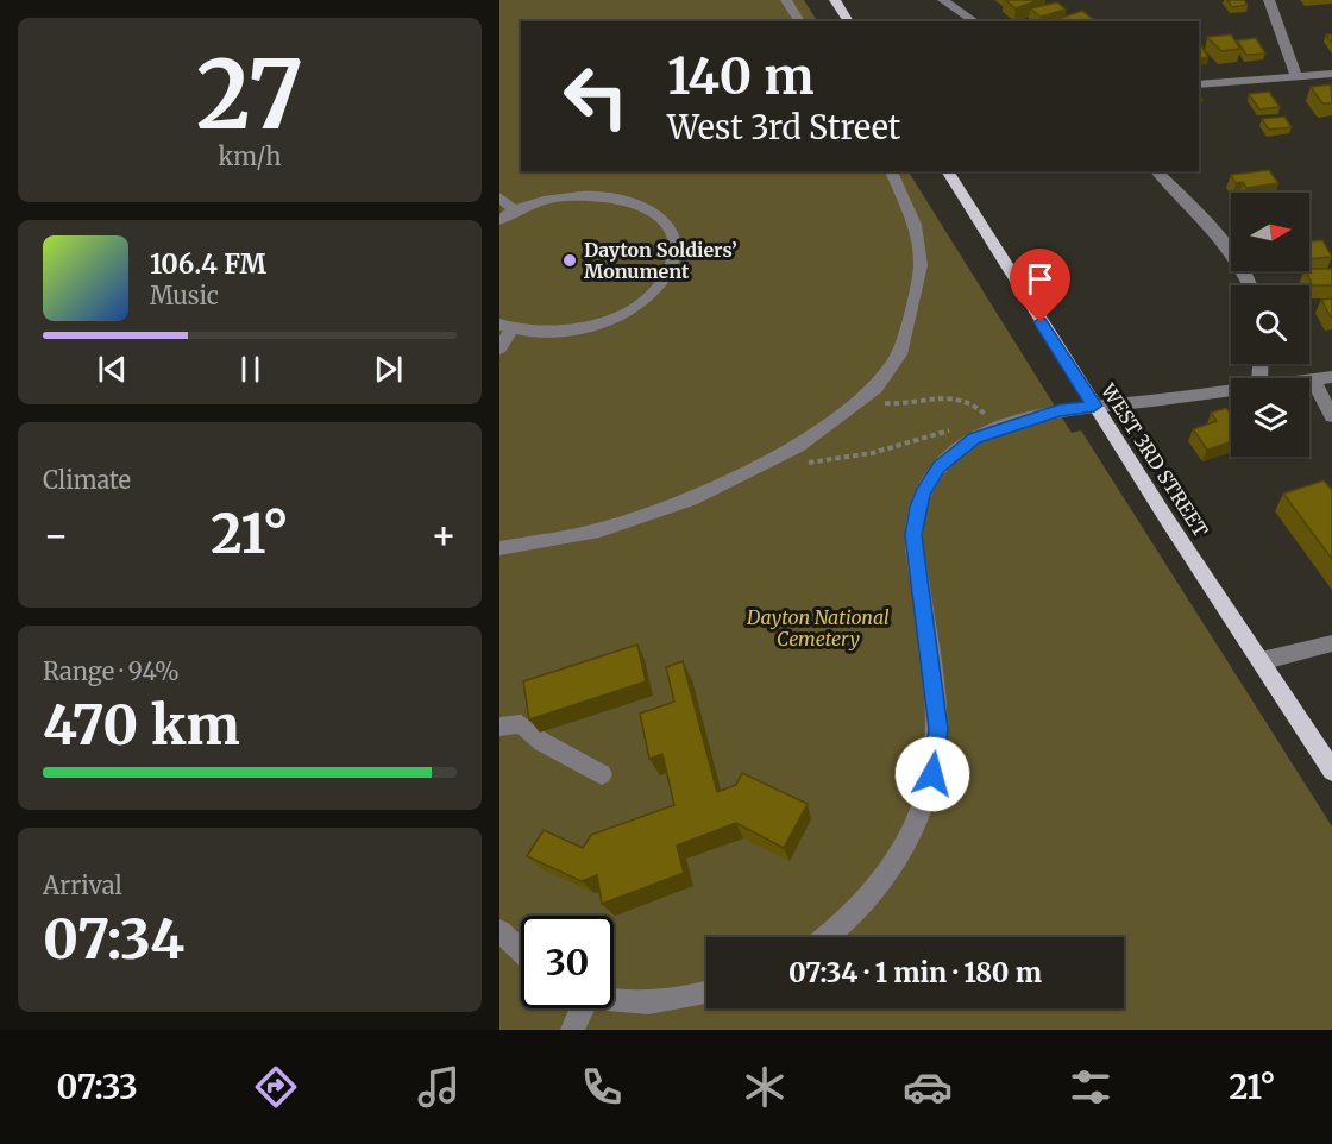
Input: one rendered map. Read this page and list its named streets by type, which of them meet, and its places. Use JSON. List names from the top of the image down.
{
  "streets": {
    "main road": ["WEST 3RD STREET"]
  },
  "parks": ["Dayton National Cemetery"],
  "places": ["Dayton Soldiers’ Monument"],
  "north": "right",
  "page": {
    "tile": [
      ["27", "km/h"],
      "Climate",
      ["Range · 94%", "470 km"],
      ["Arrival", "07:34"]
    ],
    "turn": ["140 m", "West 3rd Street"],
    "song": ["106.4 FM", "Music"],
    "heat": ["−", "21°", "+"],
    "limit": "30",
    "trip": "07:34 · 1 min · 180 m",
    "tabs": ["07:33", "21°"]
  }
}
